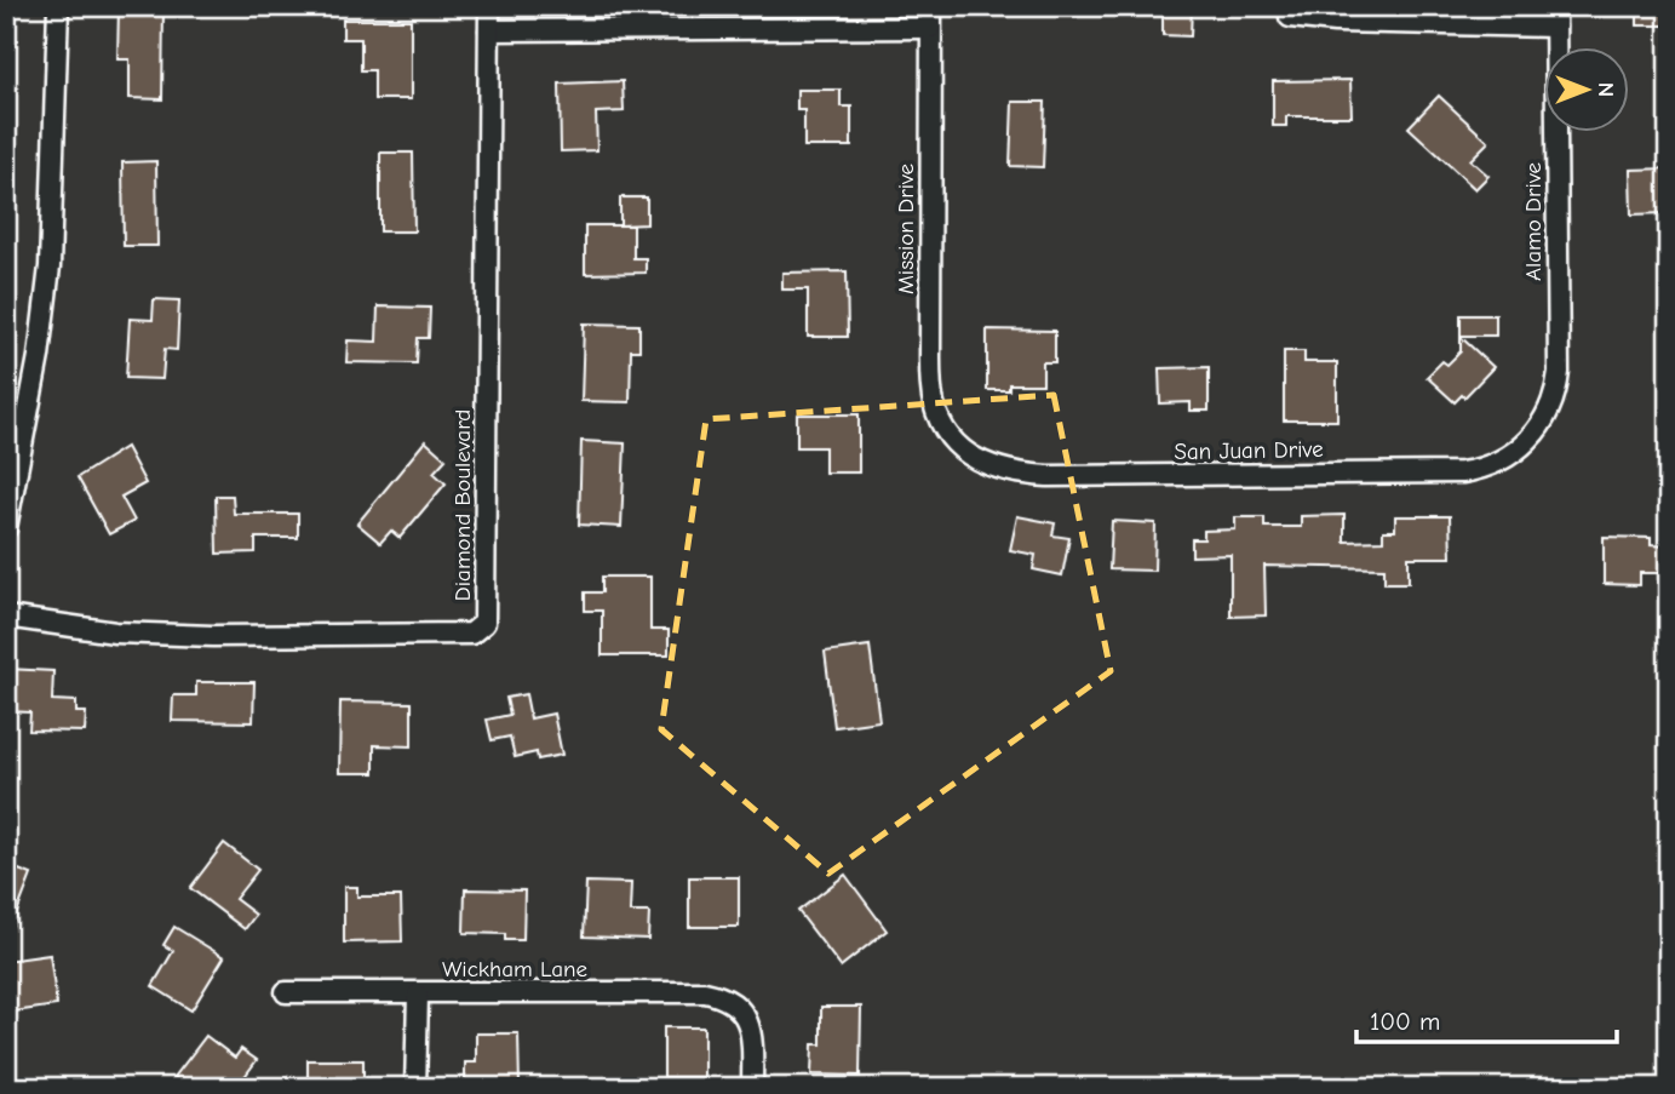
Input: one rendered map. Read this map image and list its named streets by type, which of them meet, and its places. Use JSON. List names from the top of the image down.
{
  "streets": {
    "street": [
      "Alamo Drive",
      "Mission Drive",
      "San Juan Drive",
      "Diamond Boulevard",
      "Wickham Lane"
    ]
  },
  "crossings": [
    ["Alamo Drive", "San Juan Drive"],
    ["Mission Drive", "San Juan Drive"]
  ],
  "scale_bar": "100 m",
  "north": "right"
}
